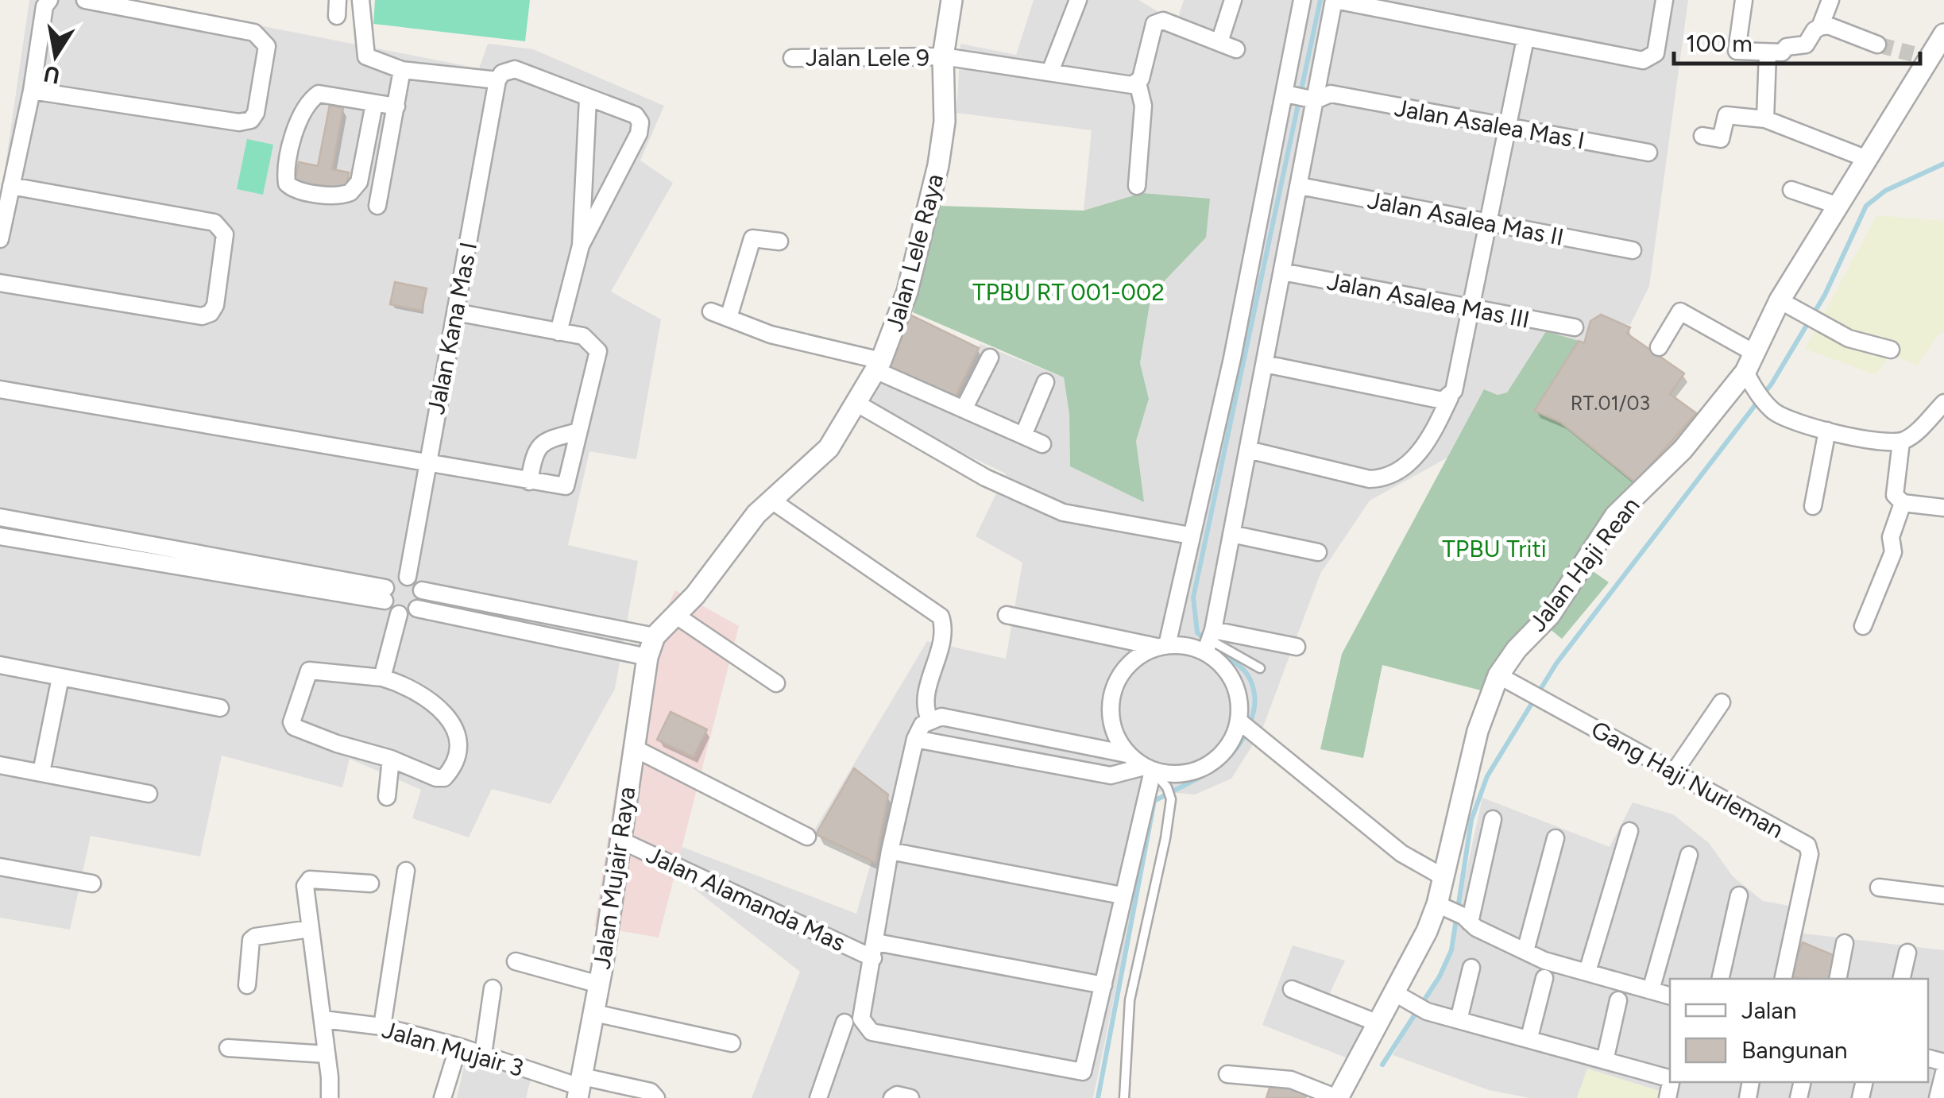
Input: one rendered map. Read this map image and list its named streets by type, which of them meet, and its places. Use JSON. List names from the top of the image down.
{
  "streets": {
    "street": [
      "Jalan Lele 9",
      "Jalan Asalea Mas I",
      "Jalan Asalea Mas II",
      "Jalan Lele Raya",
      "Jalan Asalea Mas III",
      "Jalan Kana Mas I",
      "Jalan Haji Rean",
      "Gang Haji Nurleman",
      "Jalan Mujair Raya",
      "Jalan Alamanda Mas",
      "Jalan Mujair 3"
    ]
  },
  "crossings": [
    ["Jalan Lele 9", "Jalan Lele Raya"],
    ["Jalan Lele Raya", "Jalan Mujair Raya"],
    ["Jalan Haji Rean", "Gang Haji Nurleman"],
    ["Jalan Mujair Raya", "Jalan Alamanda Mas"],
    ["Jalan Mujair Raya", "Jalan Mujair 3"]
  ],
  "parks": ["TPBU RT 001-002", "TPBU Triti"],
  "house_numbers": ["RT.01/03"],
  "legend": ["Jalan", "Bangunan"],
  "scale_bar": "100 m",
  "north": "bottom"
}
